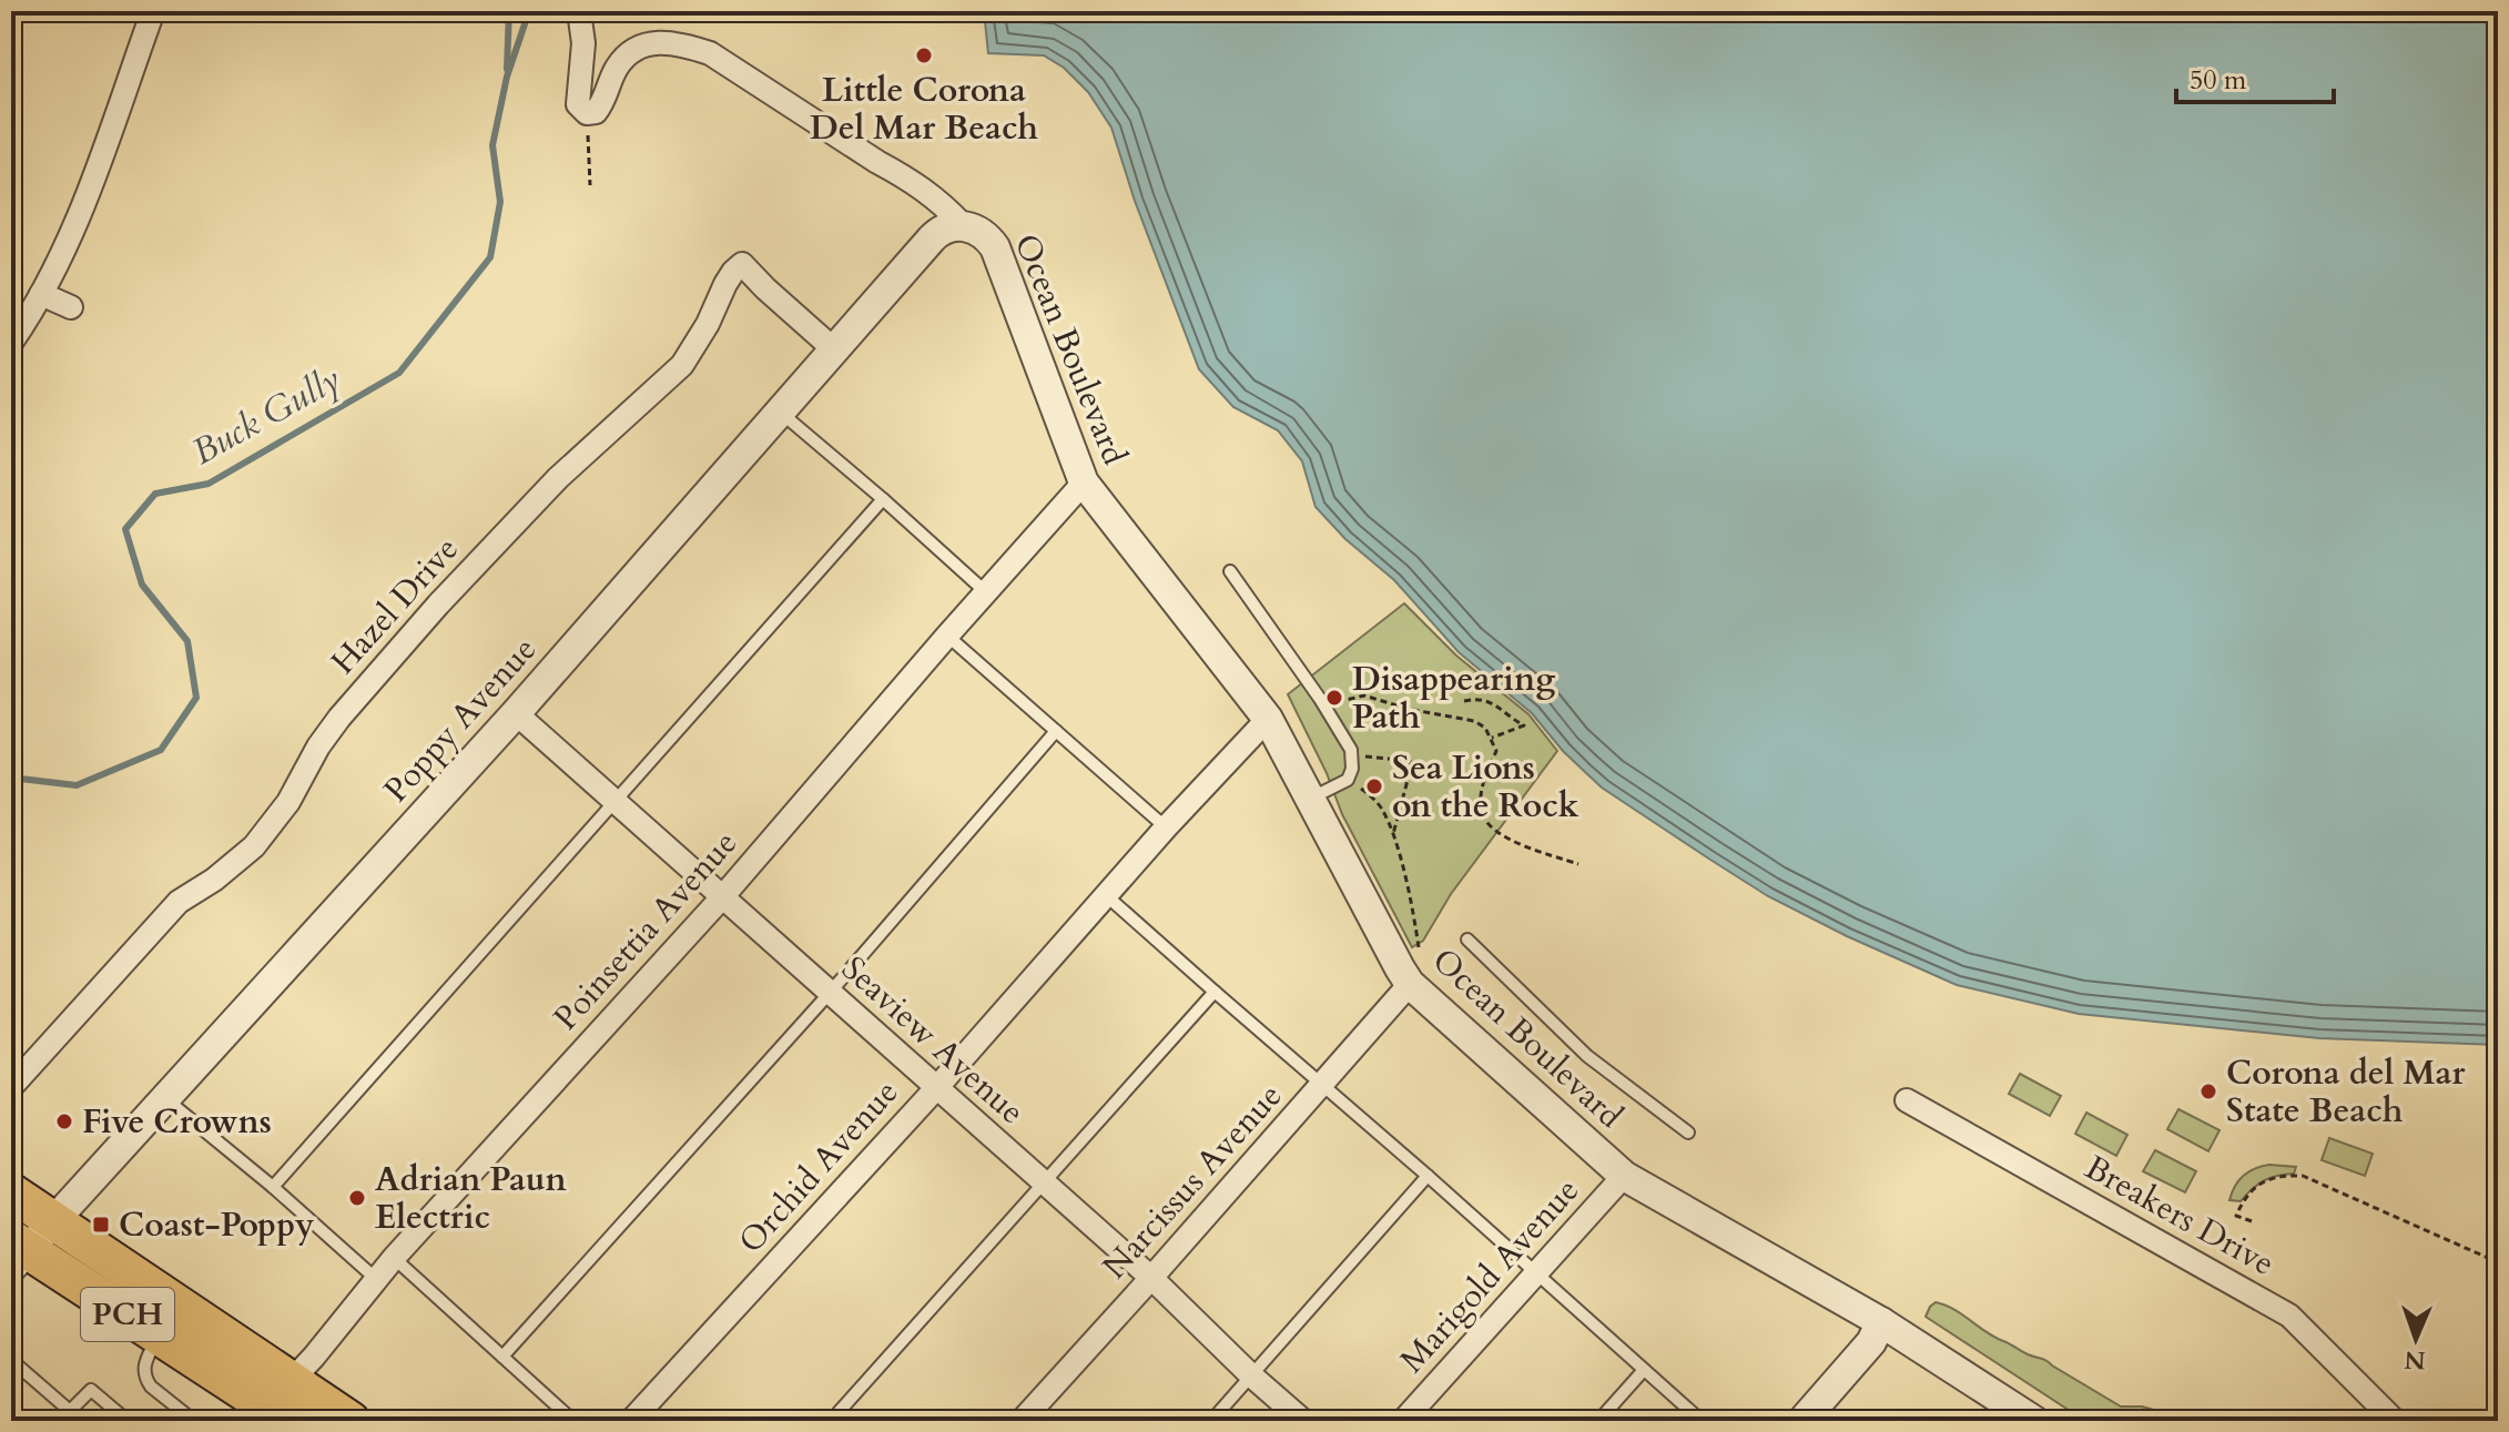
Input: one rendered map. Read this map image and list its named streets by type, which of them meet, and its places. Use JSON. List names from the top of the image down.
{
  "streets": {
    "highway": ["PCH"],
    "street": [
      "Ocean Boulevard",
      "Hazel Drive",
      "Poppy Avenue",
      "Poinsettia Avenue",
      "Seaview Avenue",
      "Orchid Avenue",
      "Narcissus Avenue",
      "Breakers Drive",
      "Marigold Avenue"
    ]
  },
  "crossings": [
    ["Ocean Boulevard", "Poppy Avenue"],
    ["Ocean Boulevard", "Poinsettia Avenue"],
    ["Ocean Boulevard", "Orchid Avenue"],
    ["Ocean Boulevard", "Narcissus Avenue"],
    ["Ocean Boulevard", "Marigold Avenue"],
    ["Hazel Drive", "Poppy Avenue"],
    ["Poppy Avenue", "Seaview Avenue"],
    ["Poppy Avenue", "PCH"],
    ["Poinsettia Avenue", "Seaview Avenue"],
    ["Poinsettia Avenue", "PCH"],
    ["Seaview Avenue", "Orchid Avenue"],
    ["Seaview Avenue", "Narcissus Avenue"]
  ],
  "water": ["Buck Gully"],
  "places": {
    "other": [
      "Little Corona Del Mar Beach",
      "Disappearing Path",
      "Sea Lions on the Rock",
      "Corona del Mar State Beach",
      "Five Crowns",
      "Adrian Paun Electric"
    ],
    "transit": ["Coast-Poppy"]
  },
  "scale_bar": "50 m",
  "north": "bottom"
}
